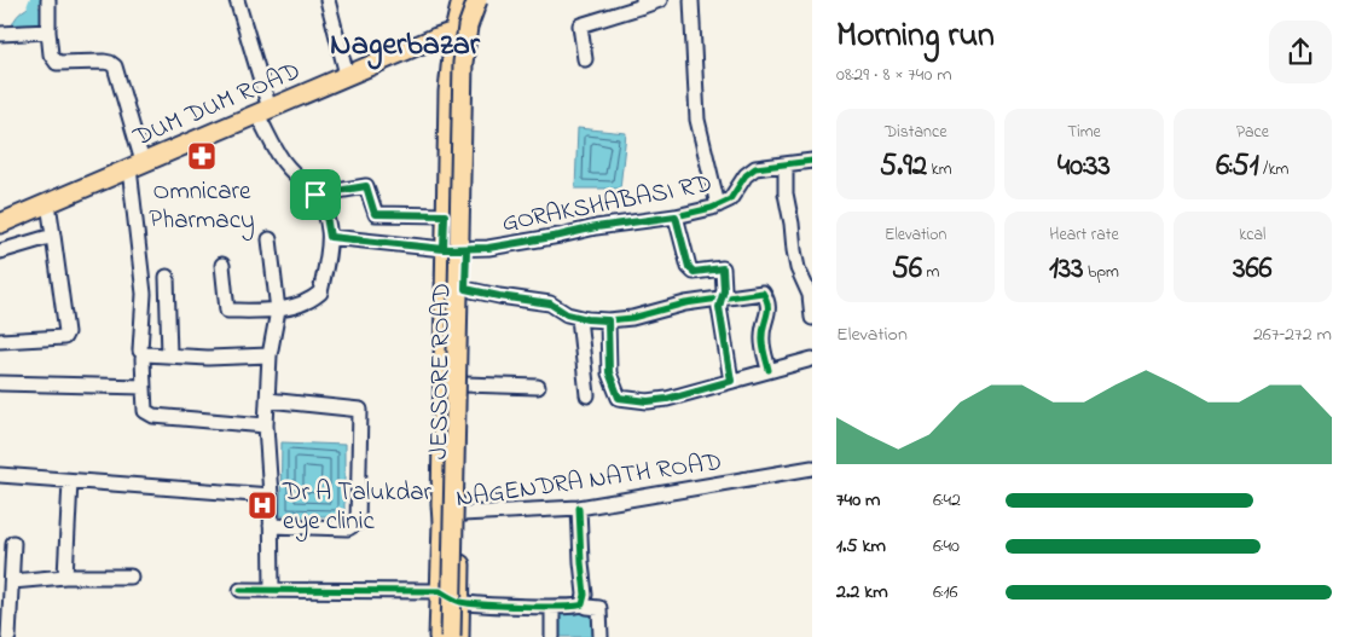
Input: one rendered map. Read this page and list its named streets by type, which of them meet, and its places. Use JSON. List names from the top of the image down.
{
  "streets": {
    "main road": ["DUM DUM ROAD", "JESSORE ROAD"],
    "street": ["GORAKSHABASI RD", "NAGENDRA NATH ROAD"]
  },
  "crossings": [
    ["DUM DUM ROAD", "JESSORE ROAD"],
    ["GORAKSHABASI RD", "JESSORE ROAD"],
    ["JESSORE ROAD", "NAGENDRA NATH ROAD"]
  ],
  "districts": ["Nagerbazar"],
  "places": {
    "pharmacy": ["Omnicare Pharmacy"],
    "hospital": ["Dr A Talukdar eye clinic"]
  },
  "page": {
    "heading": ["Morning run", "08:29 · 8 × 740 m"],
    "stats": [
      ["Distance", "5.92 km"],
      ["Time", "40:33"],
      ["Pace", "6:51 /km"],
      ["Elevation", "56 m"],
      ["Heart rate", "133 bpm"],
      ["kcal", "366"]
    ],
    "chart": ["Elevation", "267–272 m"],
    "list": [
      {
        "name": "740 m",
        "note": "6:42"
      },
      {
        "name": "1.5 km",
        "note": "6:40"
      },
      {
        "name": "2.2 km",
        "note": "6:16"
      }
    ]
  }
}
